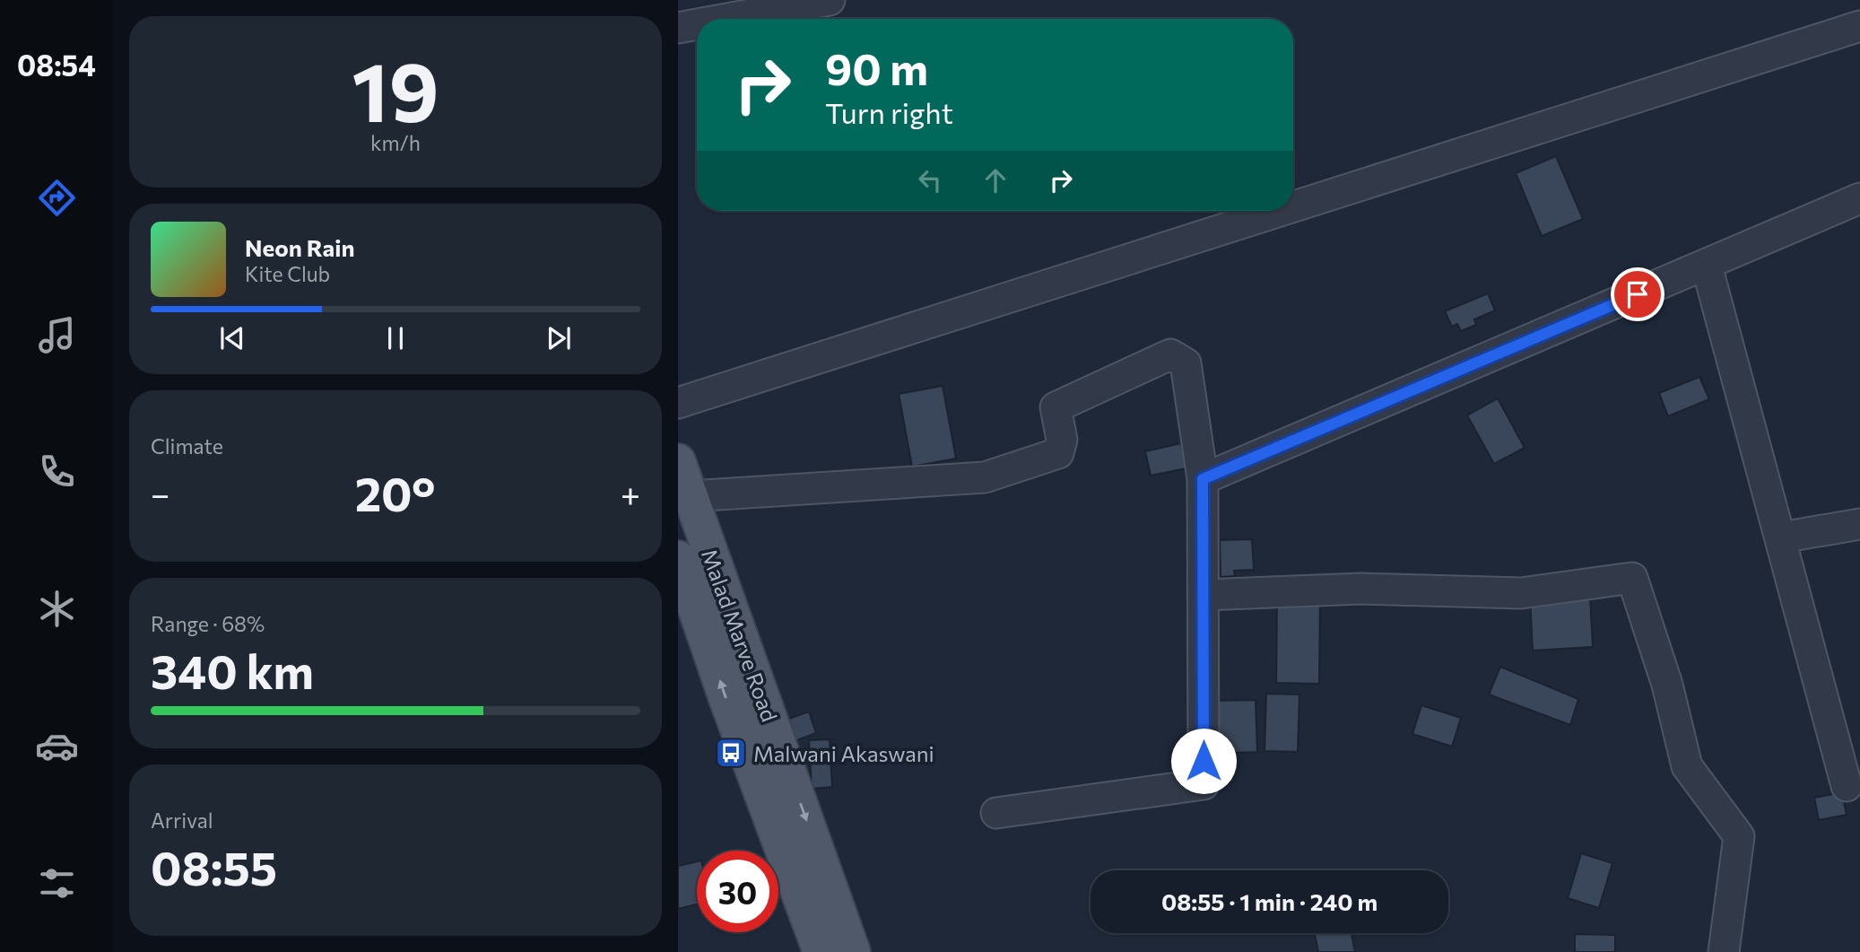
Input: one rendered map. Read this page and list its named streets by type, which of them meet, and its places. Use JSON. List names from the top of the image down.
{
  "streets": {
    "main road": ["Malad Marve Road"]
  },
  "places": {
    "bus stop": ["Malwani Akaswani"]
  },
  "page": {
    "tabs": "08:54",
    "tile": [
      ["19", "km/h"],
      "Climate",
      ["Range · 68%", "340 km"],
      ["Arrival", "08:55"]
    ],
    "turn": ["90 m", "Turn right"],
    "song": ["Neon Rain", "Kite Club"],
    "heat": ["−", "20°", "+"],
    "limit": "30",
    "trip": "08:55 · 1 min · 240 m"
  }
}
